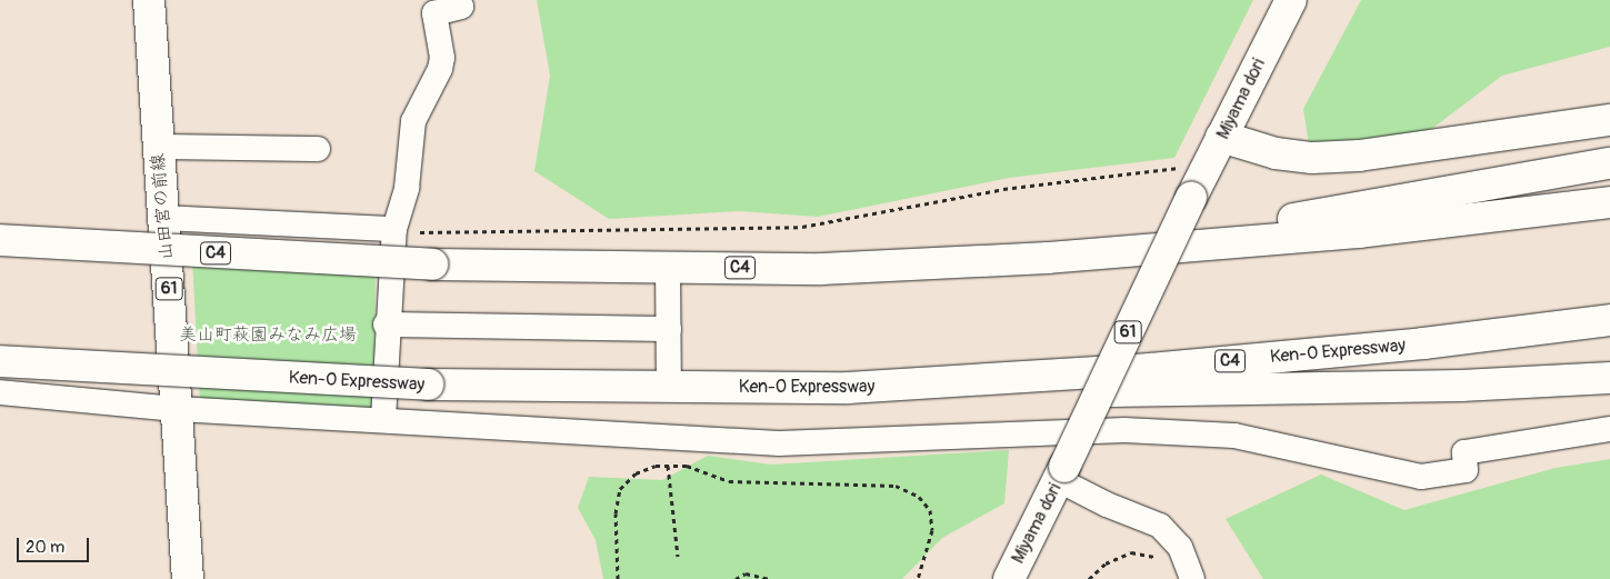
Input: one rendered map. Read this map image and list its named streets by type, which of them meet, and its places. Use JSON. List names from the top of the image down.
{
  "streets": {
    "main road": [
      "Miyama dori",
      "山田宮の前線",
      "C4",
      "61",
      "Ken-O Expressway"
    ]
  },
  "parks": ["美山町萩園みなみ広場"],
  "scale_bar": "20 m"
}
